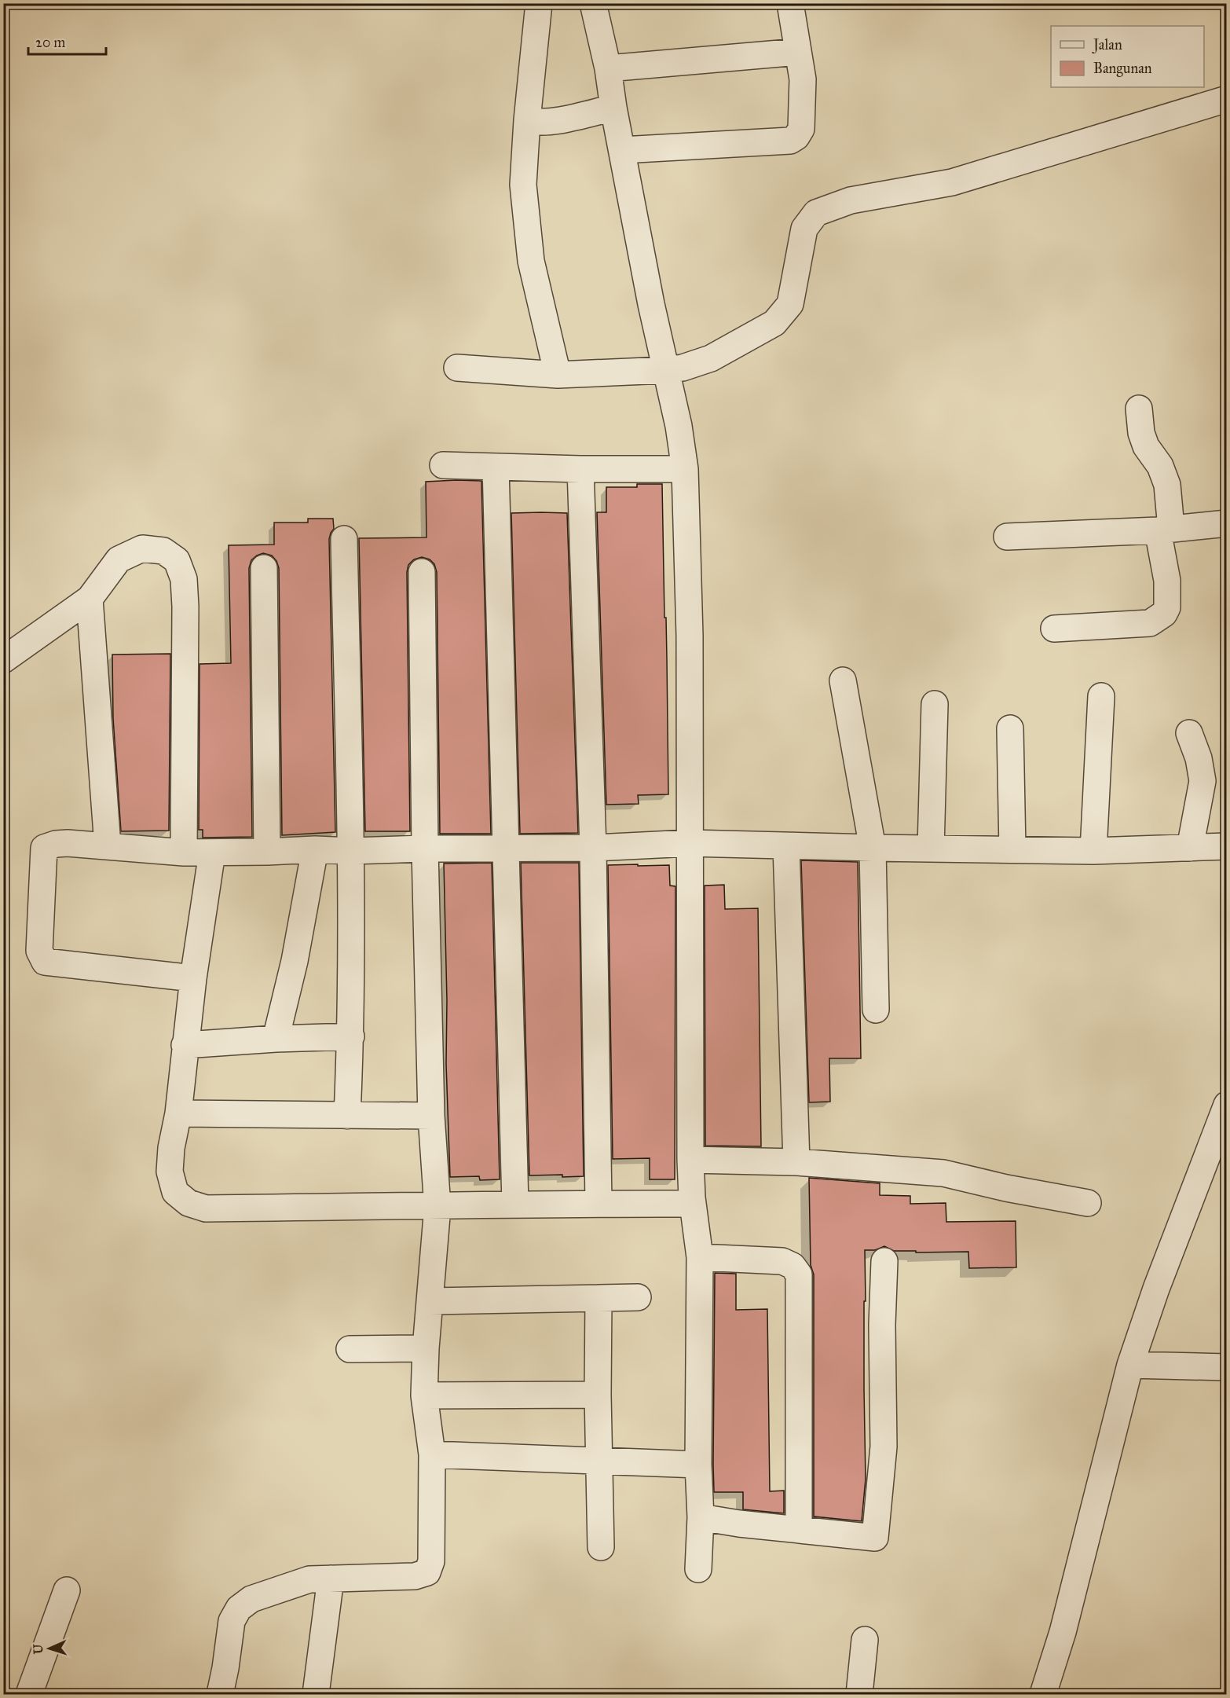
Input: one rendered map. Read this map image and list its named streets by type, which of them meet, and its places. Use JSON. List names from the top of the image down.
{
  "legend": ["Jalan", "Bangunan"],
  "scale_bar": "20 m",
  "north": "left"
}
